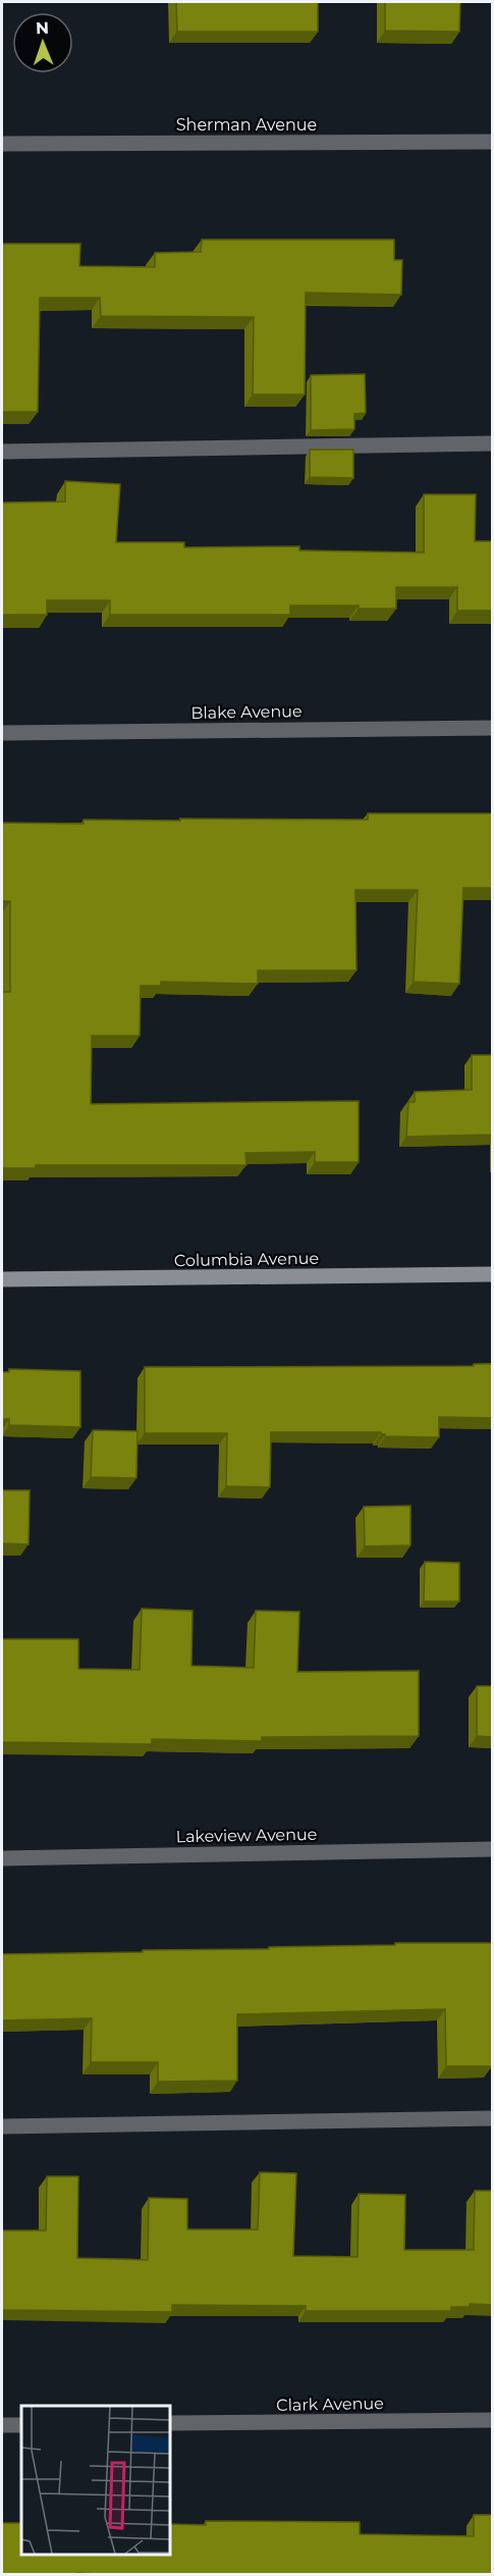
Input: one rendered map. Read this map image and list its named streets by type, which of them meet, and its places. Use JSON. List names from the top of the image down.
{
  "streets": {
    "street": [
      "Sherman Avenue",
      "Blake Avenue",
      "Columbia Avenue",
      "Lakeview Avenue",
      "Clark Avenue"
    ]
  },
  "north": "top"
}
